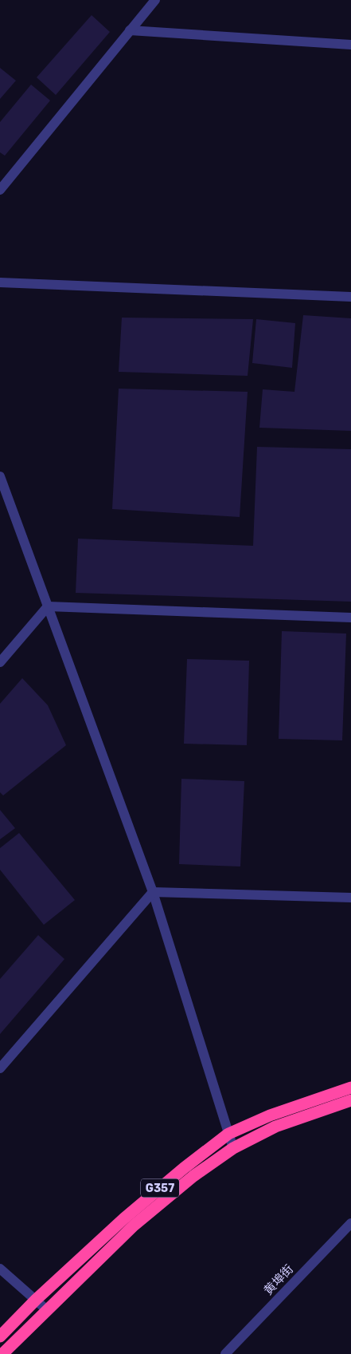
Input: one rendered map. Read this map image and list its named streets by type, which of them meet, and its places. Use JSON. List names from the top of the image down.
{
  "streets": {
    "highway": ["G357"],
    "street": ["黄埠街"]
  }
}
